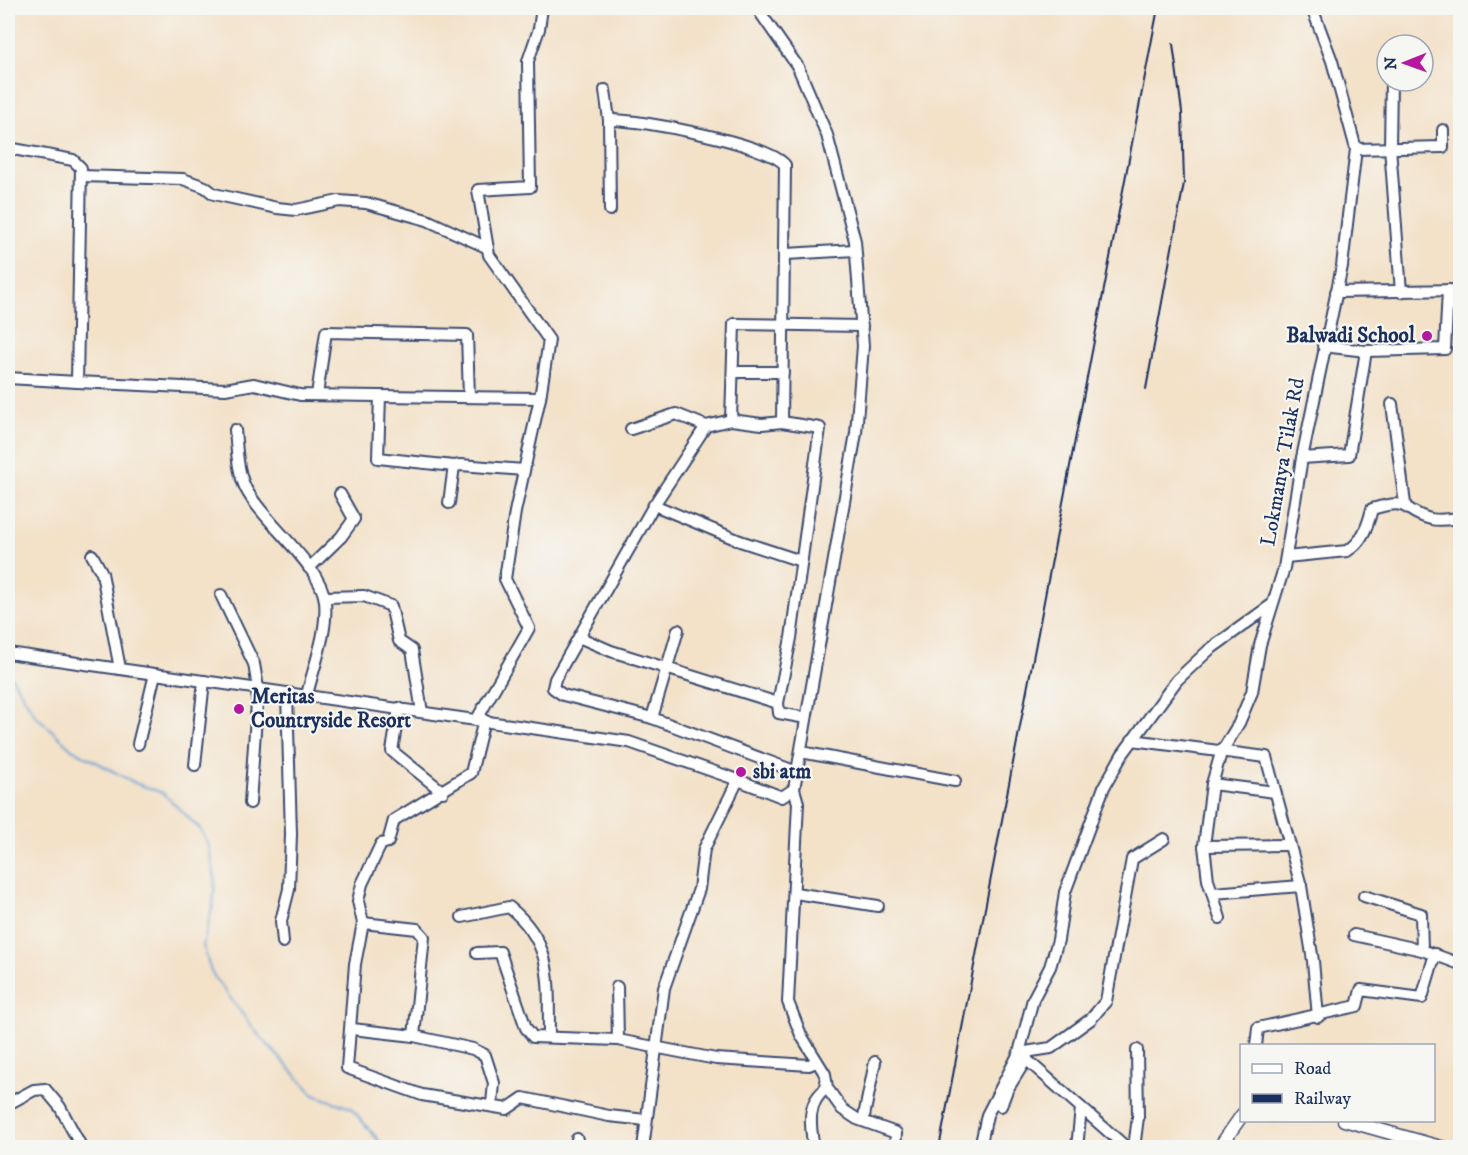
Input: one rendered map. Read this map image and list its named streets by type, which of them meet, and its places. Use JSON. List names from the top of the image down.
{
  "streets": {
    "street": ["Lokmanya Tilak Rd"]
  },
  "places": ["Balwadi School", "Meritas Countryside Resort", "sbi atm"],
  "legend": ["Road", "Railway"],
  "north": "left"
}
